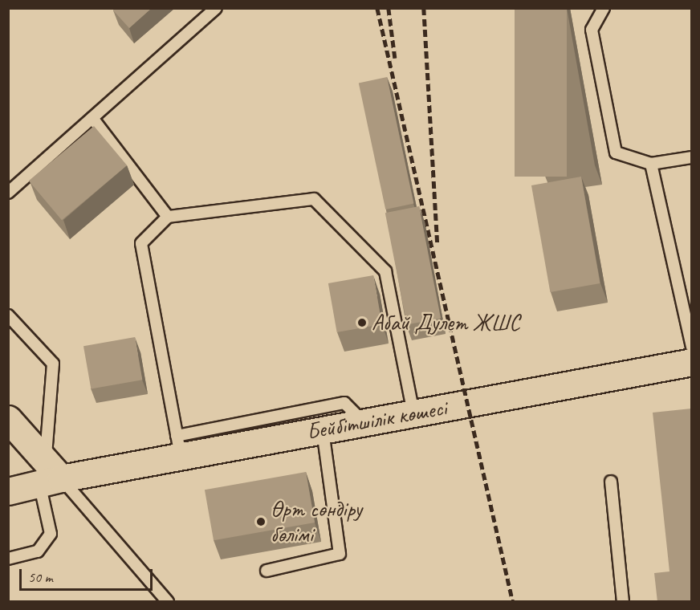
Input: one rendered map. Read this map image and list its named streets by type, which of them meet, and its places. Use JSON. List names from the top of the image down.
{
  "streets": {
    "street": ["Бейбітшілік көшесі"]
  },
  "places": ["Абай Дулет ЖШС", "Өрт сөндіру бөлімі"],
  "scale_bar": "50 m"
}
